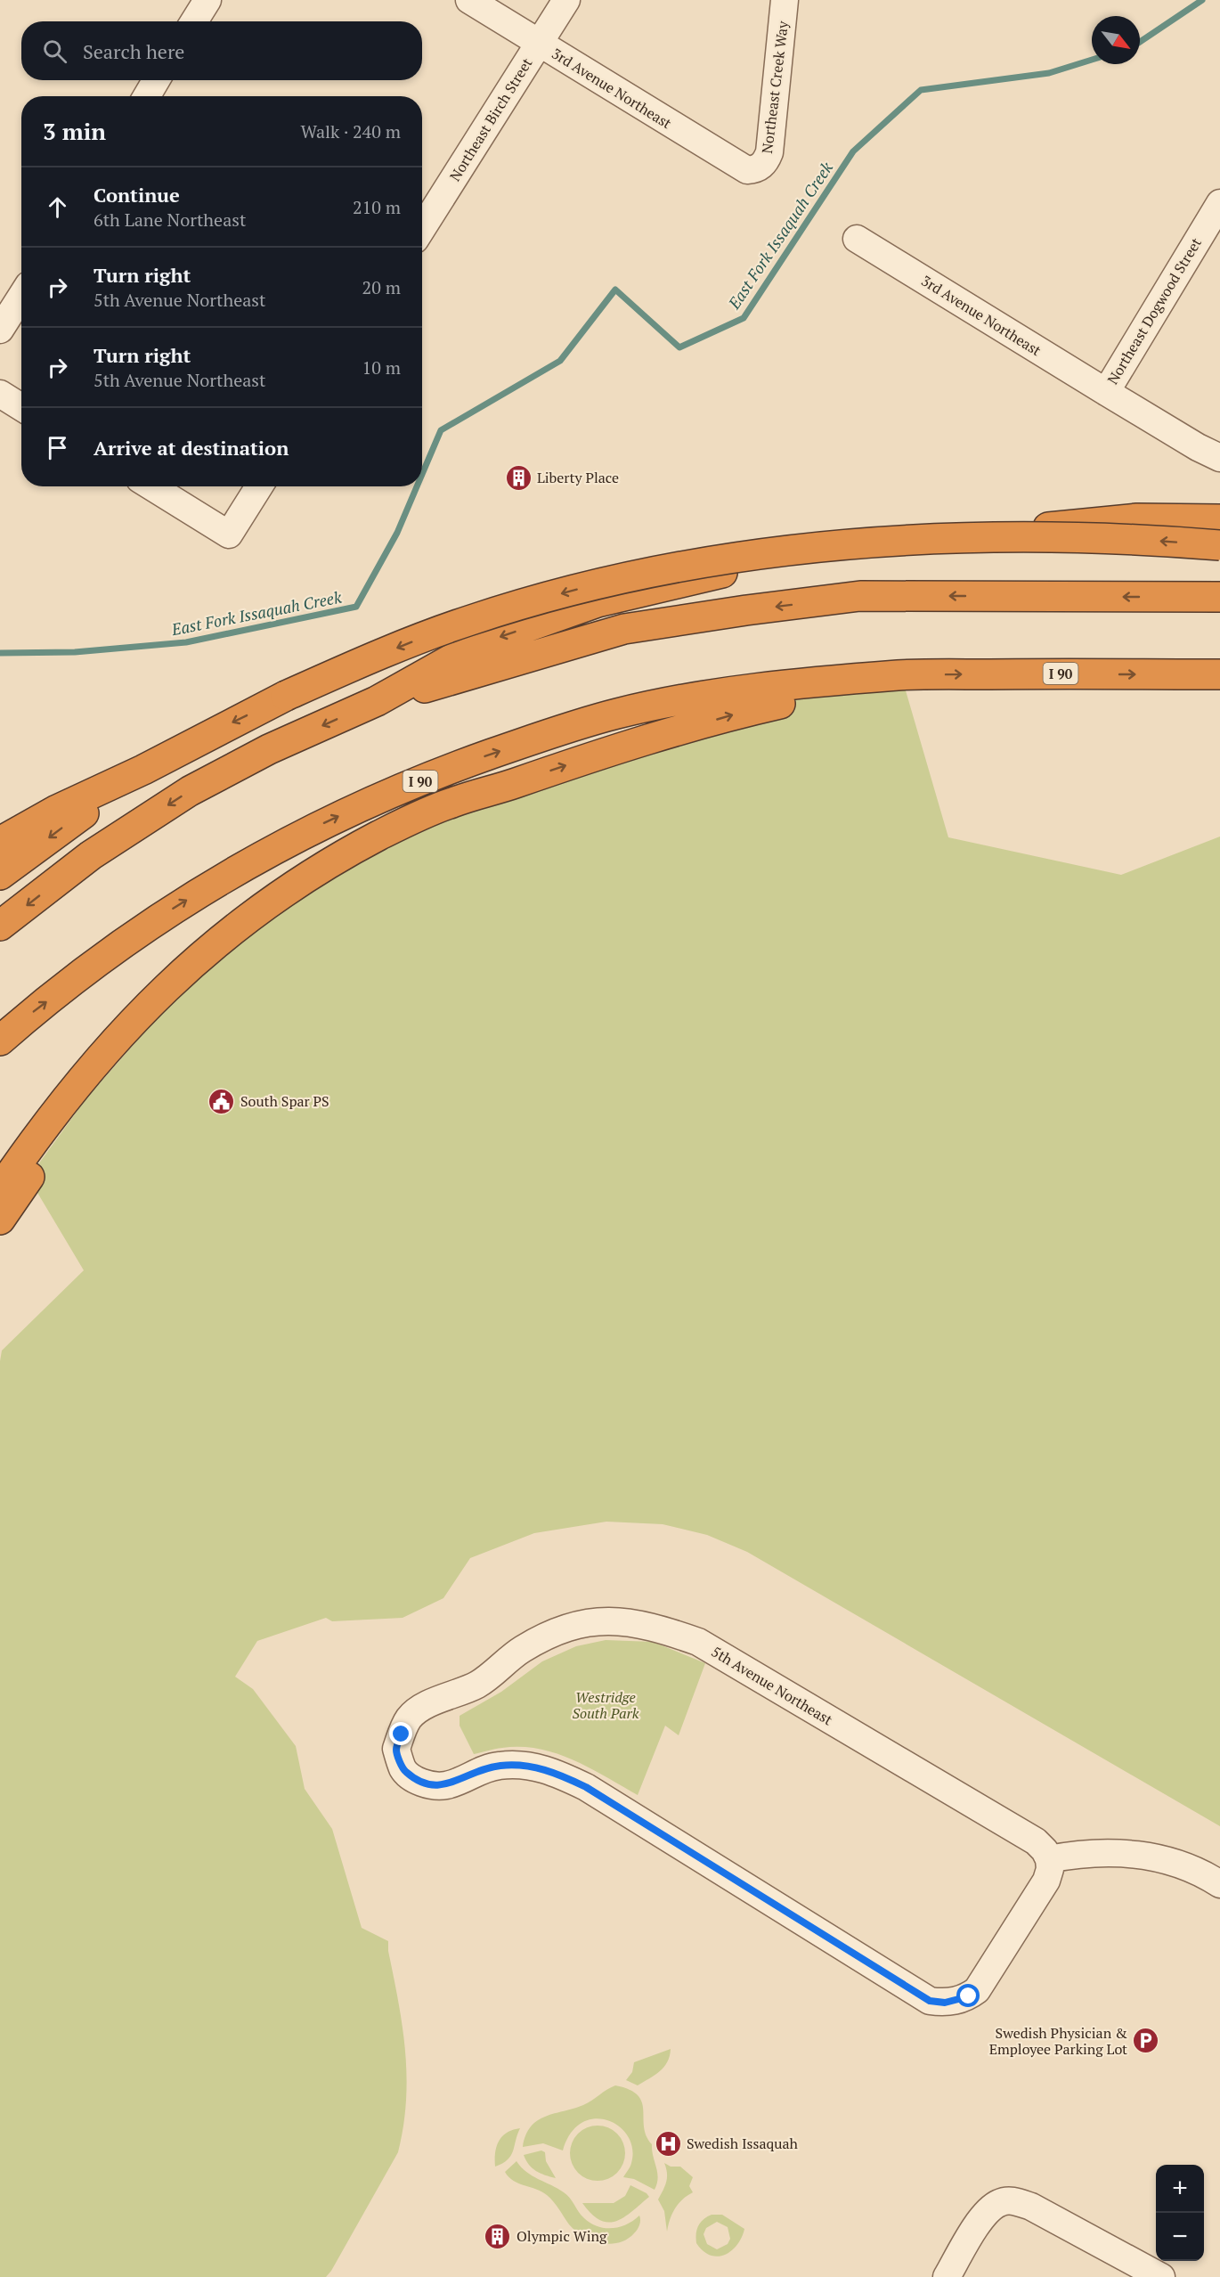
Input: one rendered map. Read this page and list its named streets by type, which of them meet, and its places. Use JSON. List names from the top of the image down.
{
  "streets": {
    "highway": ["I 90"],
    "street": [
      "Northeast Creek Way",
      "3rd Avenue Northeast",
      "Northeast Birch Street",
      "Northeast Dogwood Street",
      "5th Avenue Northeast"
    ]
  },
  "crossings": [
    ["Northeast Creek Way", "3rd Avenue Northeast"],
    ["3rd Avenue Northeast", "Northeast Birch Street"],
    ["3rd Avenue Northeast", "Northeast Dogwood Street"]
  ],
  "water": ["East Fork Issaquah Creek"],
  "parks": ["Westridge South Park"],
  "places": {
    "building": ["Liberty Place", "Olympic Wing"],
    "public building": ["South Spar PS"],
    "parking": ["Swedish Physician & Employee Parking Lot"],
    "hospital": ["Swedish Issaquah"]
  },
  "north": "bottom right",
  "page": {
    "search": "Search here",
    "heading": ["3 min", "Walk · 240 m"],
    "list": [
      ["Continue", "6th Lane Northeast", "210 m"],
      ["Turn right", "5th Avenue Northeast", "20 m"],
      ["Turn right", "5th Avenue Northeast", "10 m"],
      "Arrive at destination"
    ],
    "map_buttons": ["+", "−"]
  }
}
